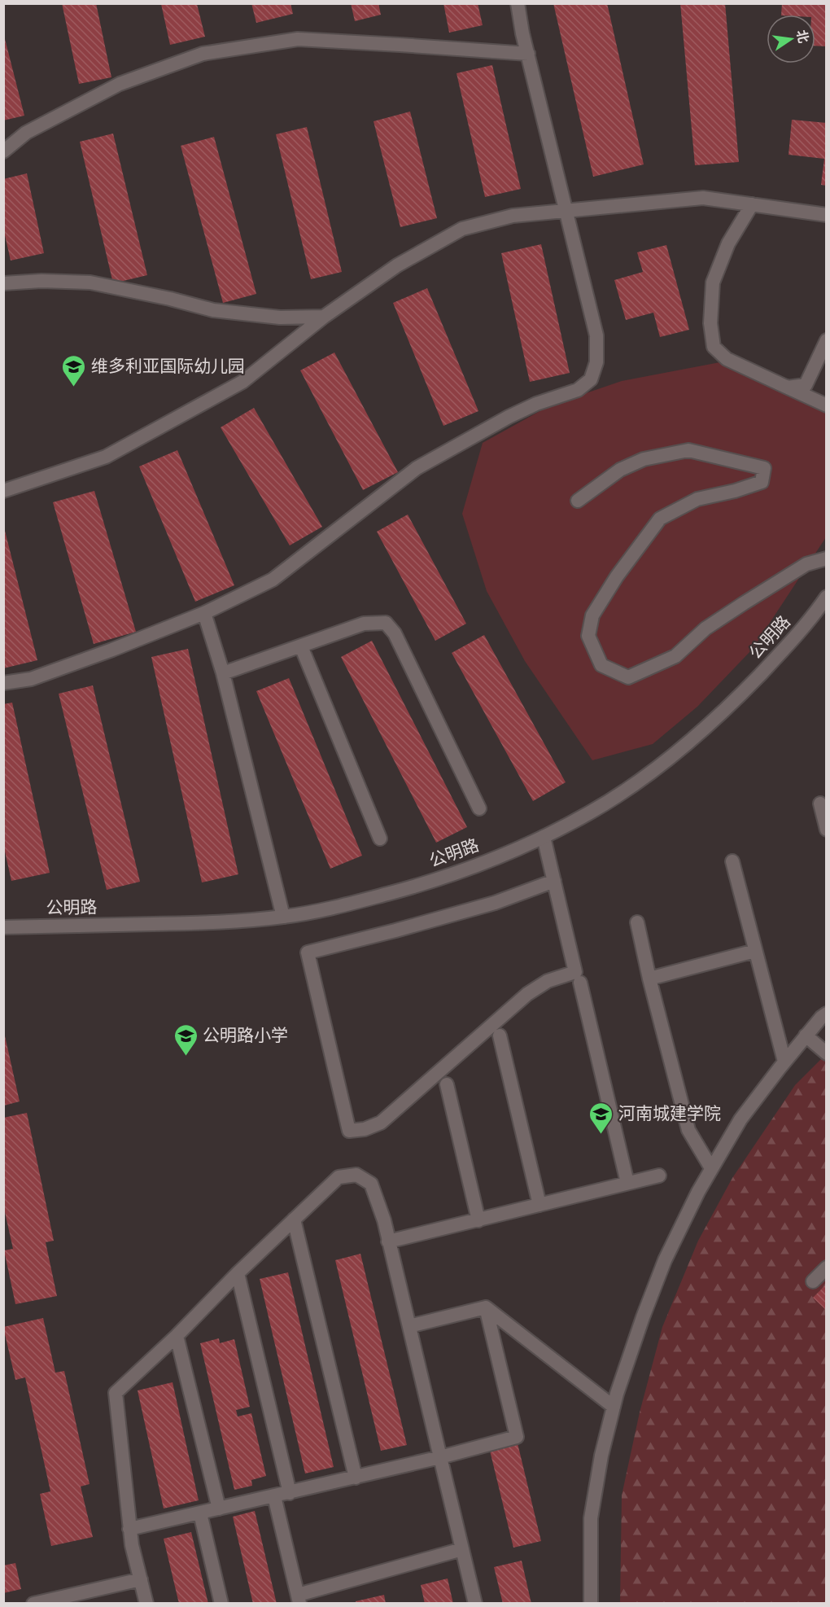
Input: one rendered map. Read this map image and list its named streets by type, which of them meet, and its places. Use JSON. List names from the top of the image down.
{
  "streets": {
    "street": ["公明路"]
  },
  "places": {
    "school or university": ["维多利亚国际幼儿园", "公明路小学", "河南城建学院"]
  },
  "north": "right"
}
